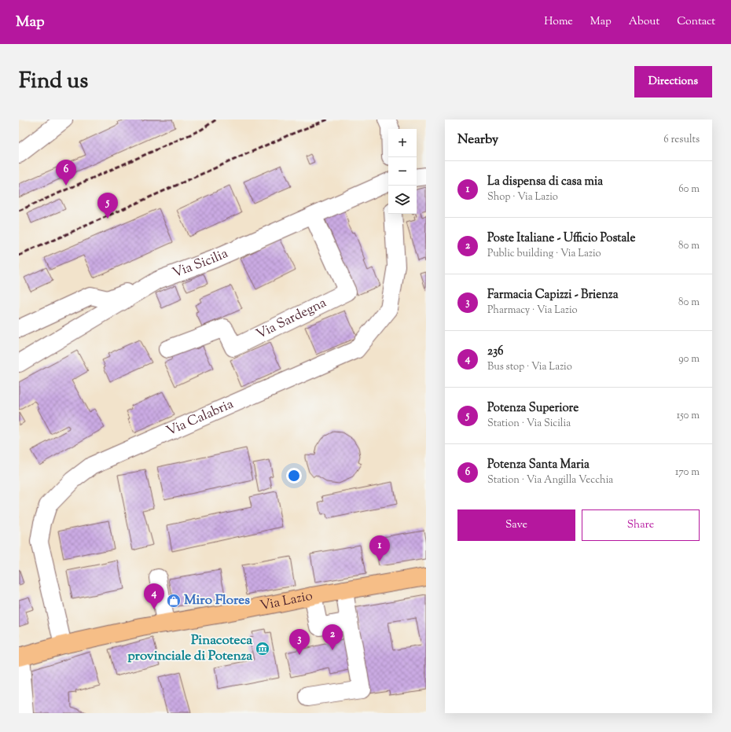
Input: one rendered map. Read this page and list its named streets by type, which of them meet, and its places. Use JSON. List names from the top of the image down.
{
  "streets": {
    "main road": ["Via Lazio"],
    "street": ["Via Sicilia", "Via Sardegna", "Via Calabria"]
  },
  "crossings": [
    ["Via Sicilia", "Via Sardegna"],
    ["Via Calabria", "Via Lazio"]
  ],
  "places": {
    "shop": ["Miro Flores"],
    "museum": ["Pinacoteca provinciale di Potenza"]
  },
  "page": {
    "header": "Map",
    "nav": [
      "Home",
      "Map",
      "About",
      "Contact"
    ],
    "title": "Find us",
    "buttons": [
      "Directions",
      ["Save", "Share"]
    ],
    "heading": ["Nearby", "6 results"],
    "map_buttons": ["+", "−"],
    "pins": [
      "6",
      "5",
      "1",
      "4",
      "2",
      "3"
    ],
    "list": [
      {
        "mark": "1",
        "name": "La dispensa di casa mia",
        "note": "Shop · Via Lazio",
        "value": "60 m"
      },
      {
        "mark": "2",
        "name": "Poste Italiane - Ufficio Postale",
        "note": "Public building · Via Lazio",
        "value": "80 m"
      },
      {
        "mark": "3",
        "name": "Farmacia Capizzi - Brienza",
        "note": "Pharmacy · Via Lazio",
        "value": "80 m"
      },
      {
        "mark": "4",
        "name": "236",
        "note": "Bus stop · Via Lazio",
        "value": "90 m"
      },
      {
        "mark": "5",
        "name": "Potenza Superiore",
        "note": "Station · Via Sicilia",
        "value": "150 m"
      },
      {
        "mark": "6",
        "name": "Potenza Santa Maria",
        "note": "Station · Via Angilla Vecchia",
        "value": "170 m"
      }
    ]
  }
}
